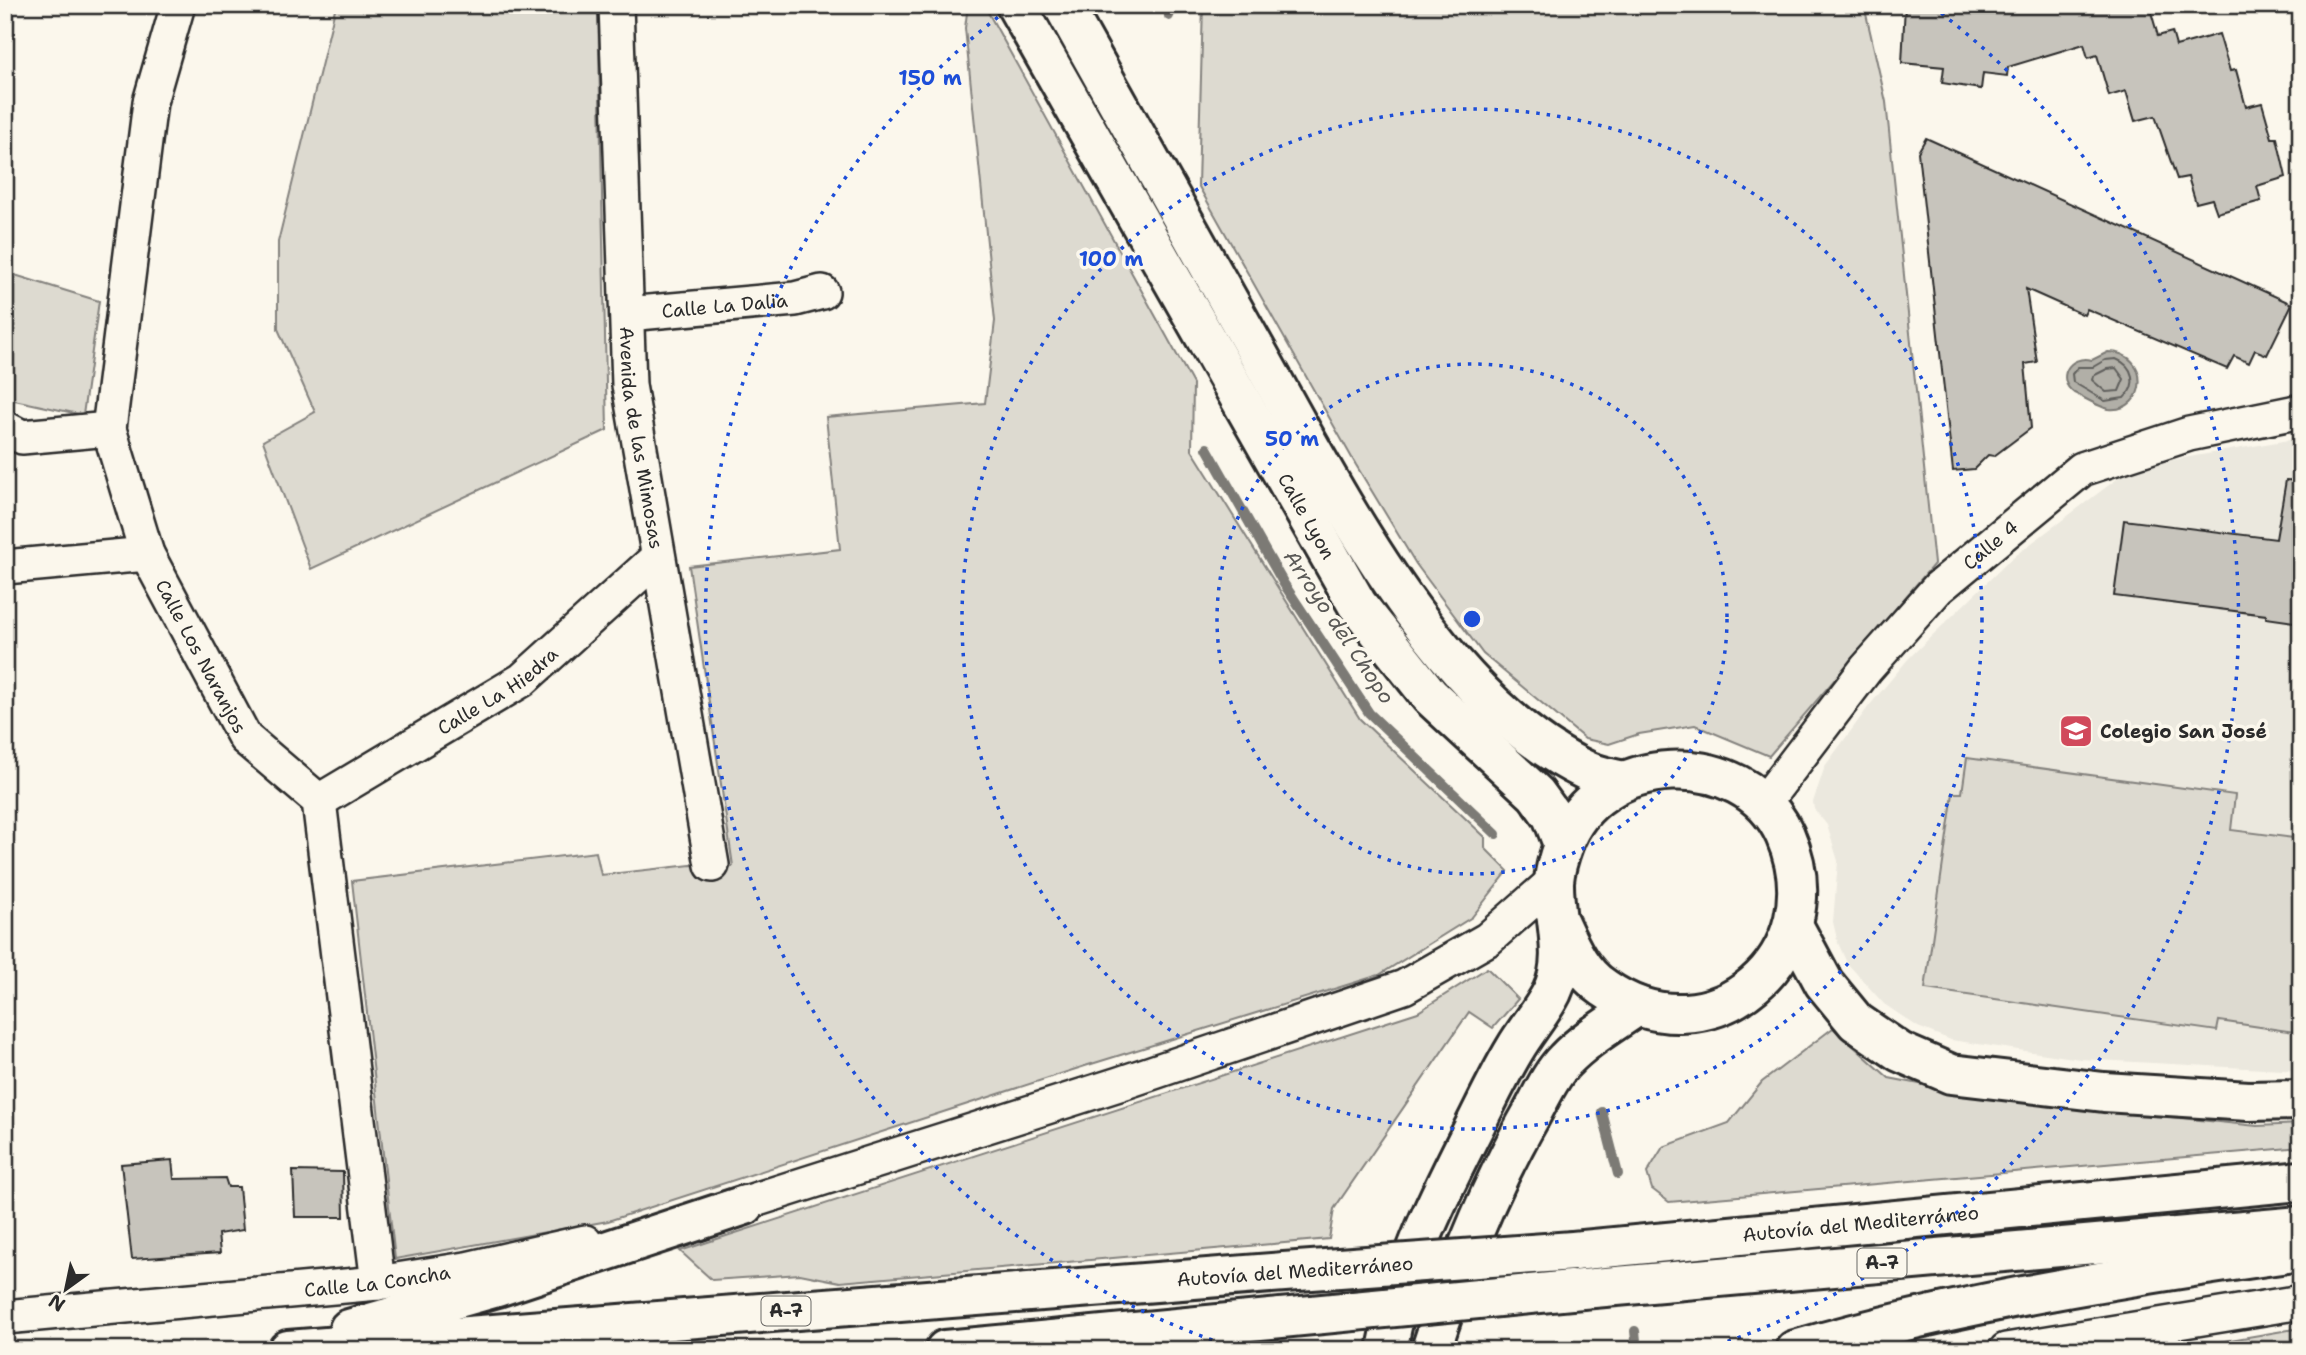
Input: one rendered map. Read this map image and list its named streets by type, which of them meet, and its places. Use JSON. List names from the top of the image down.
{
  "streets": {
    "main road": ["Calle Lyon", "Autovía del Mediterráneo", "A-7"],
    "street": [
      "Calle La Dalia",
      "Avenida de las Mimosas",
      "Calle 4",
      "Calle Los Naranjos",
      "Calle La Hiedra",
      "Calle La Concha"
    ]
  },
  "crossings": [
    ["Calle La Dalia", "Avenida de las Mimosas"],
    ["Avenida de las Mimosas", "Calle La Hiedra"],
    ["Calle Lyon", "Calle 4"],
    ["Calle Lyon", "Calle La Concha"],
    ["Calle 4", "Calle La Concha"],
    ["Calle Los Naranjos", "Calle La Hiedra"]
  ],
  "water": ["Arroyo del Chopo"],
  "places": {
    "school or university": ["Colegio San José"]
  },
  "north": "bottom left",
  "rings": ["150 m", "100 m", "50 m"]
}
